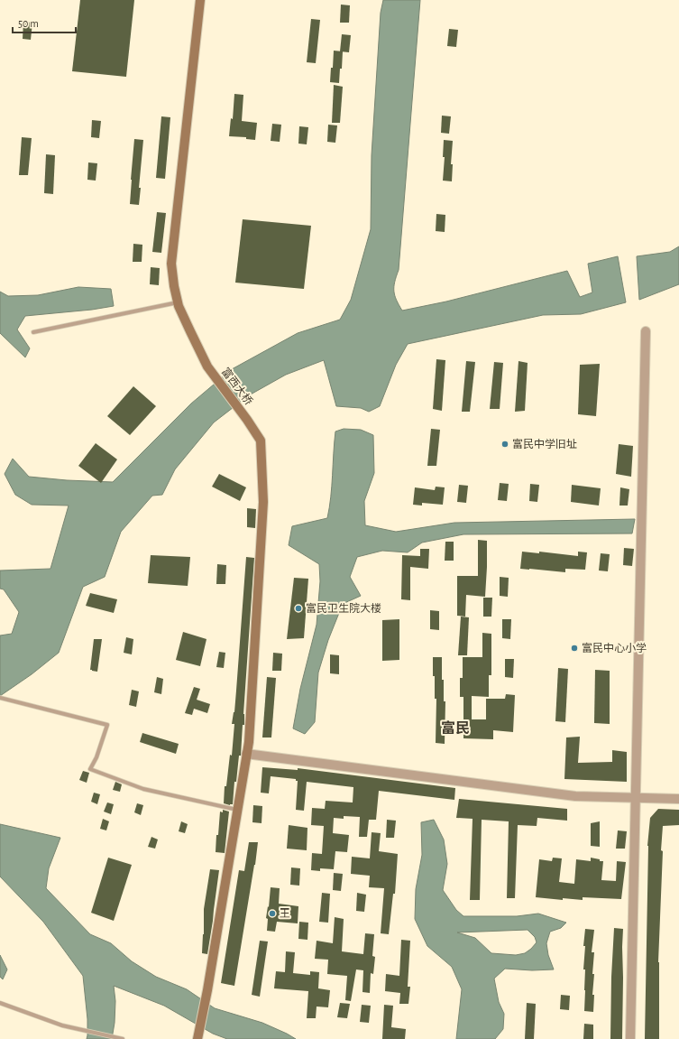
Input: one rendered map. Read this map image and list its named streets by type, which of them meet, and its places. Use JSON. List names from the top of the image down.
{
  "streets": {
    "main road": ["富西大桥"]
  },
  "districts": ["富民"],
  "places": [
    "富民中学旧址",
    "富民卫生院大楼",
    "富民中心小学",
    "王"
  ],
  "scale_bar": "50 m"
}
